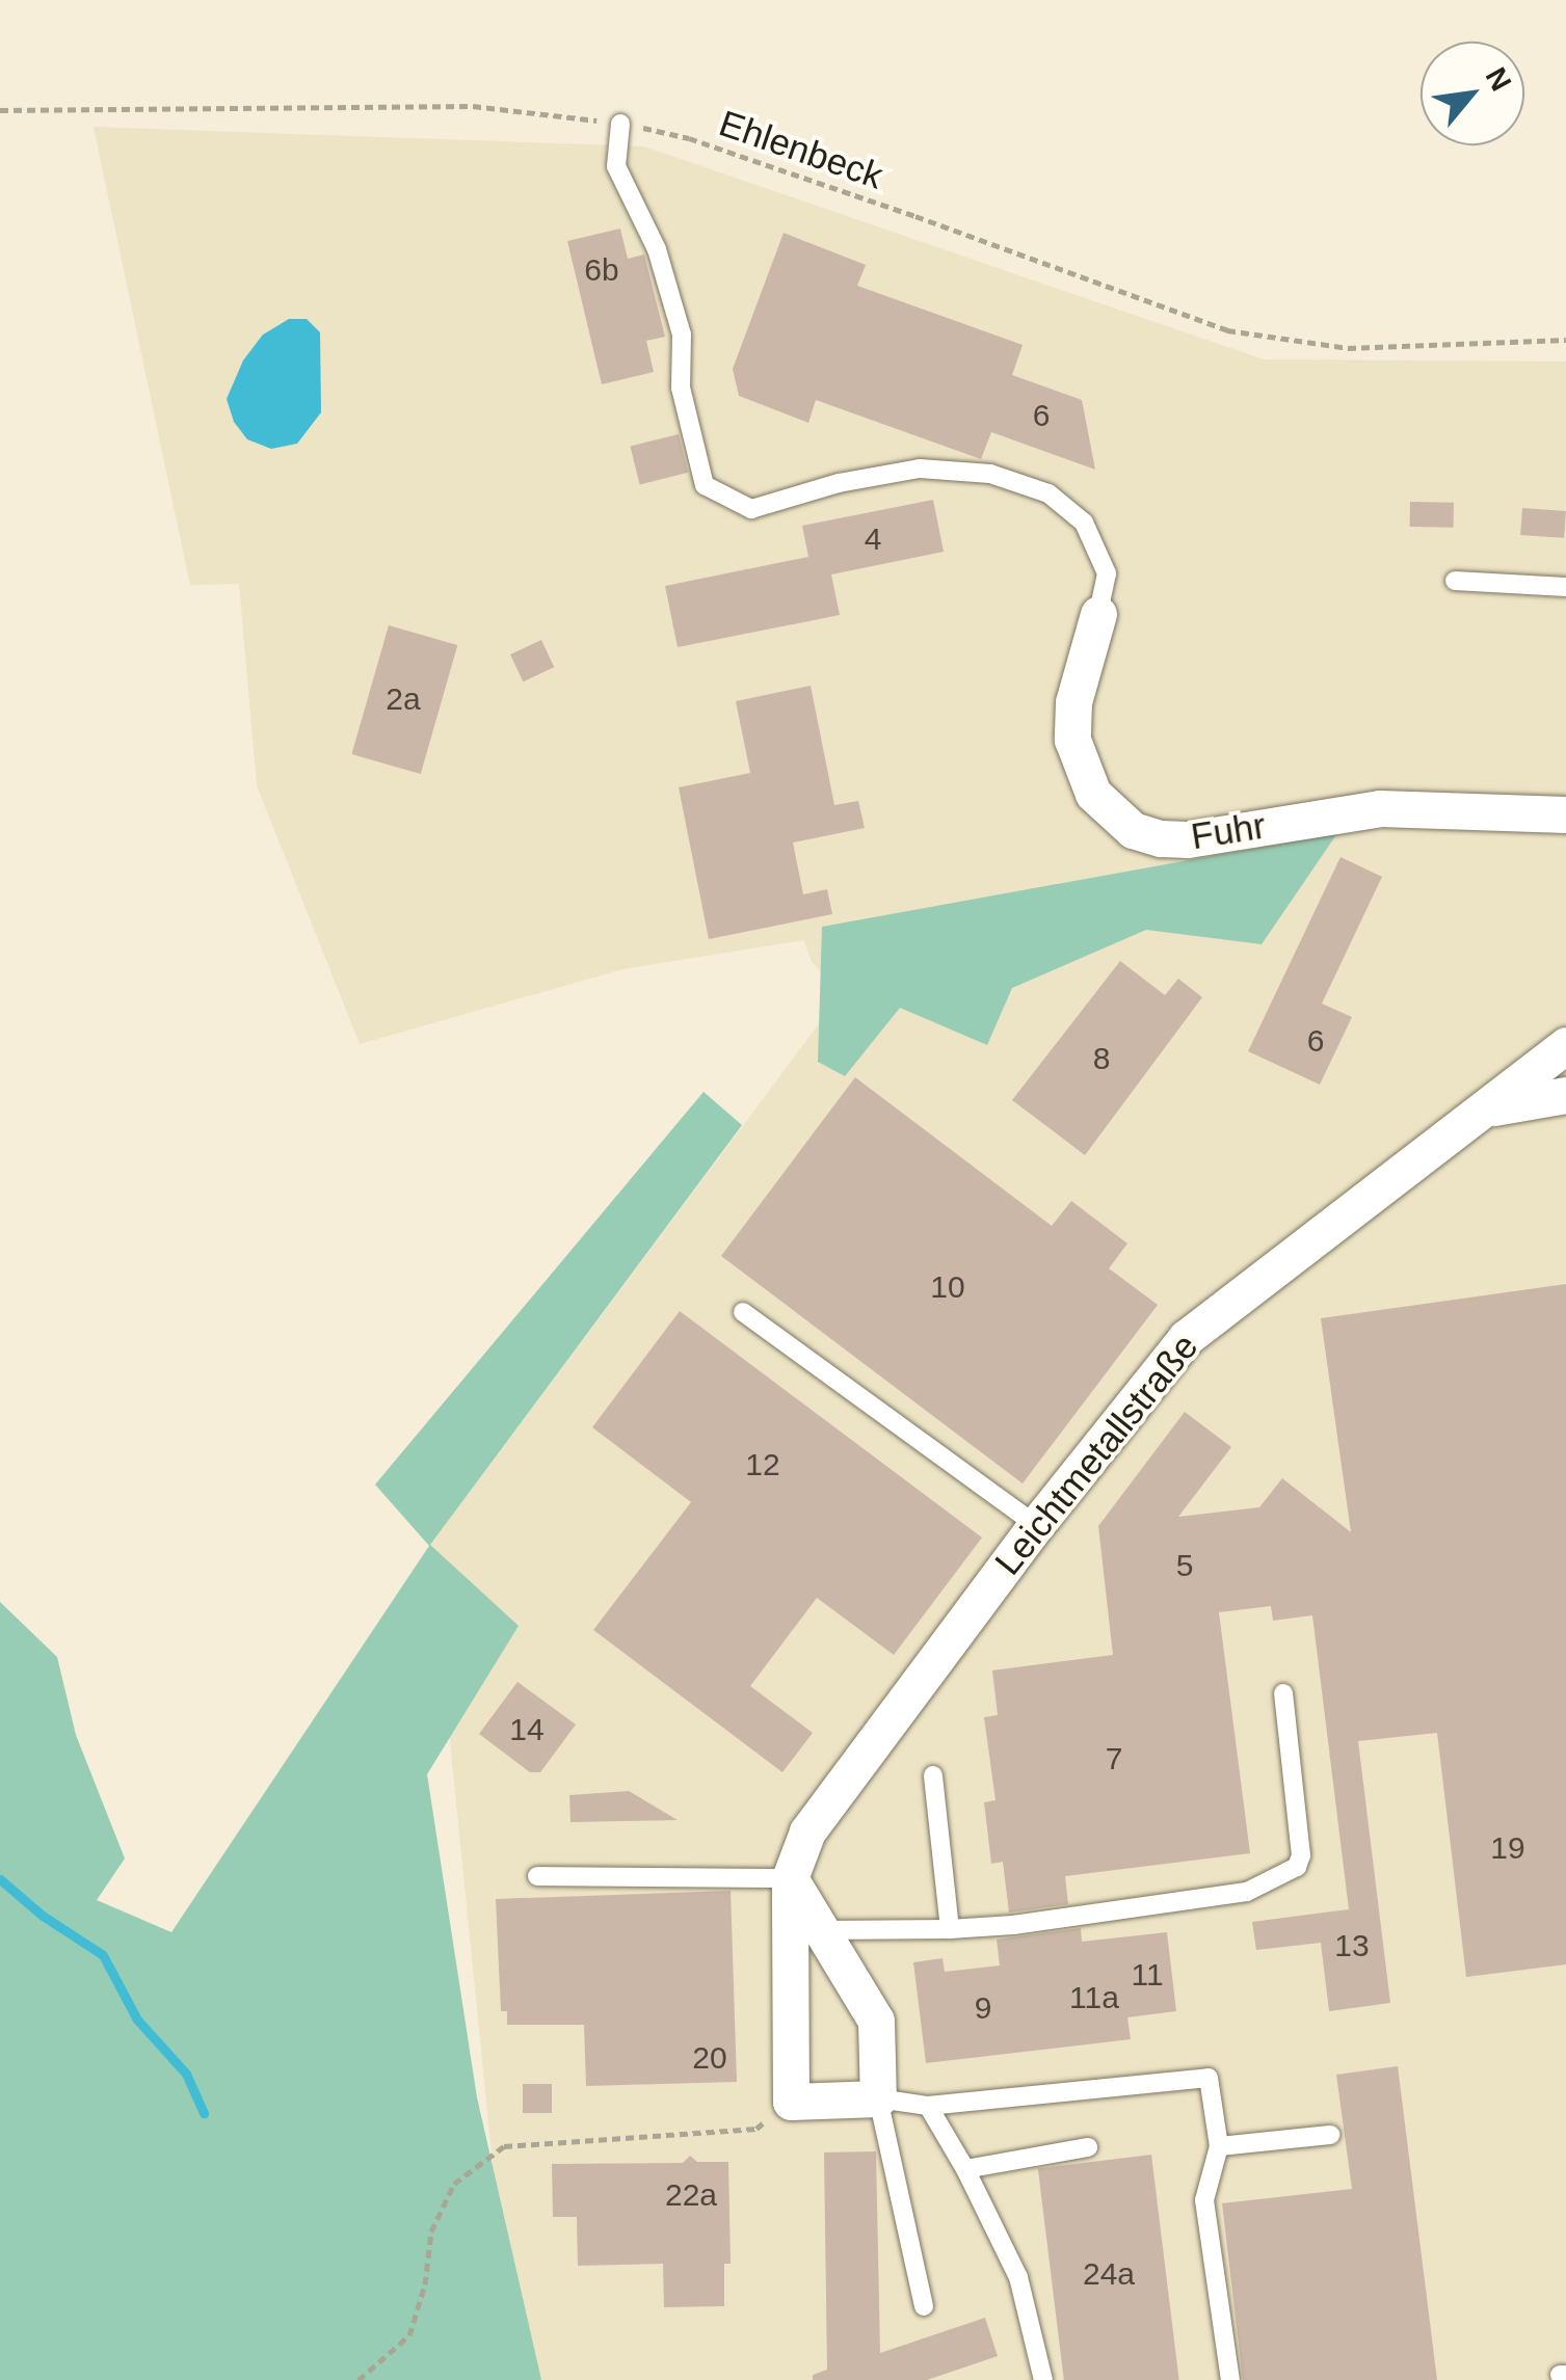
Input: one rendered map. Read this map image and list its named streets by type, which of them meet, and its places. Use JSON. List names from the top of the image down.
{
  "streets": {
    "street": ["Fuhr", "Leichtmetallstraße"],
    "path": ["Ehlenbeck"]
  },
  "house_numbers": [
    "6b",
    "6",
    "4",
    "2a",
    "6",
    "8",
    "10",
    "12",
    "5",
    "14",
    "7",
    "19",
    "13",
    "11",
    "11a",
    "9",
    "20",
    "22a",
    "24a"
  ],
  "north": "top right"
}
